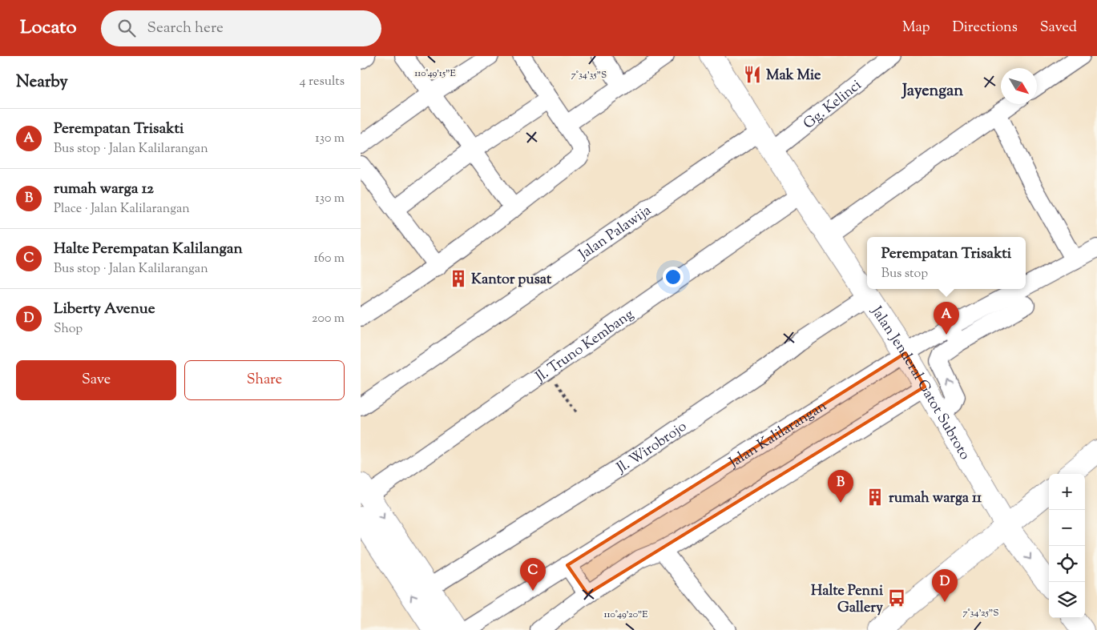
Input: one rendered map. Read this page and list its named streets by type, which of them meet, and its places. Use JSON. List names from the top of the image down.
{
  "streets": {
    "main road": ["Jalan Jenderal Gatot Subroto"],
    "street": [
      "Gg. Kelinci",
      "Jalan Palawija",
      "Jl. Truno Kembang",
      "Jalan Kalilarangan",
      "Jl. Wirobrojo"
    ]
  },
  "crossings": [
    ["Gg. Kelinci", "Jalan Jenderal Gatot Subroto"],
    ["Jalan Palawija", "Jalan Jenderal Gatot Subroto"],
    ["Jl. Truno Kembang", "Jalan Jenderal Gatot Subroto"],
    ["Jalan Jenderal Gatot Subroto", "Jalan Kalilarangan"],
    ["Jalan Jenderal Gatot Subroto", "Jl. Wirobrojo"]
  ],
  "districts": ["Jayengan"],
  "places": {
    "restaurant": ["Mak Mie"],
    "building": ["Kantor pusat", "rumah warga 11"],
    "bus stop": ["Halte Penni Gallery"]
  },
  "north": "bottom right",
  "page": {
    "header": "Locato",
    "search": "Search here",
    "nav": ["Map", "Directions", "Saved"],
    "heading": ["Nearby", "4 results"],
    "list": [
      {
        "mark": "A",
        "name": "Perempatan Trisakti",
        "note": "Bus stop · Jalan Kalilarangan",
        "value": "130 m"
      },
      {
        "mark": "B",
        "name": "rumah warga 12",
        "note": "Place · Jalan Kalilarangan",
        "value": "130 m"
      },
      {
        "mark": "C",
        "name": "Halte Perempatan Kalilangan",
        "note": "Bus stop · Jalan Kalilarangan",
        "value": "160 m"
      },
      {
        "mark": "D",
        "name": "Liberty Avenue",
        "note": "Shop",
        "value": "200 m"
      }
    ],
    "popup": ["Perempatan Trisakti", "Bus stop"],
    "pins": [
      "A",
      "B",
      "C",
      "D"
    ],
    "buttons": ["Save", "Share"],
    "map_buttons": ["+", "−"]
  },
  "coordinates": [
    "110°49'15\"E",
    "7°34'35\"S",
    "7°34'25\"S",
    "110°49'20\"E"
  ]
}
